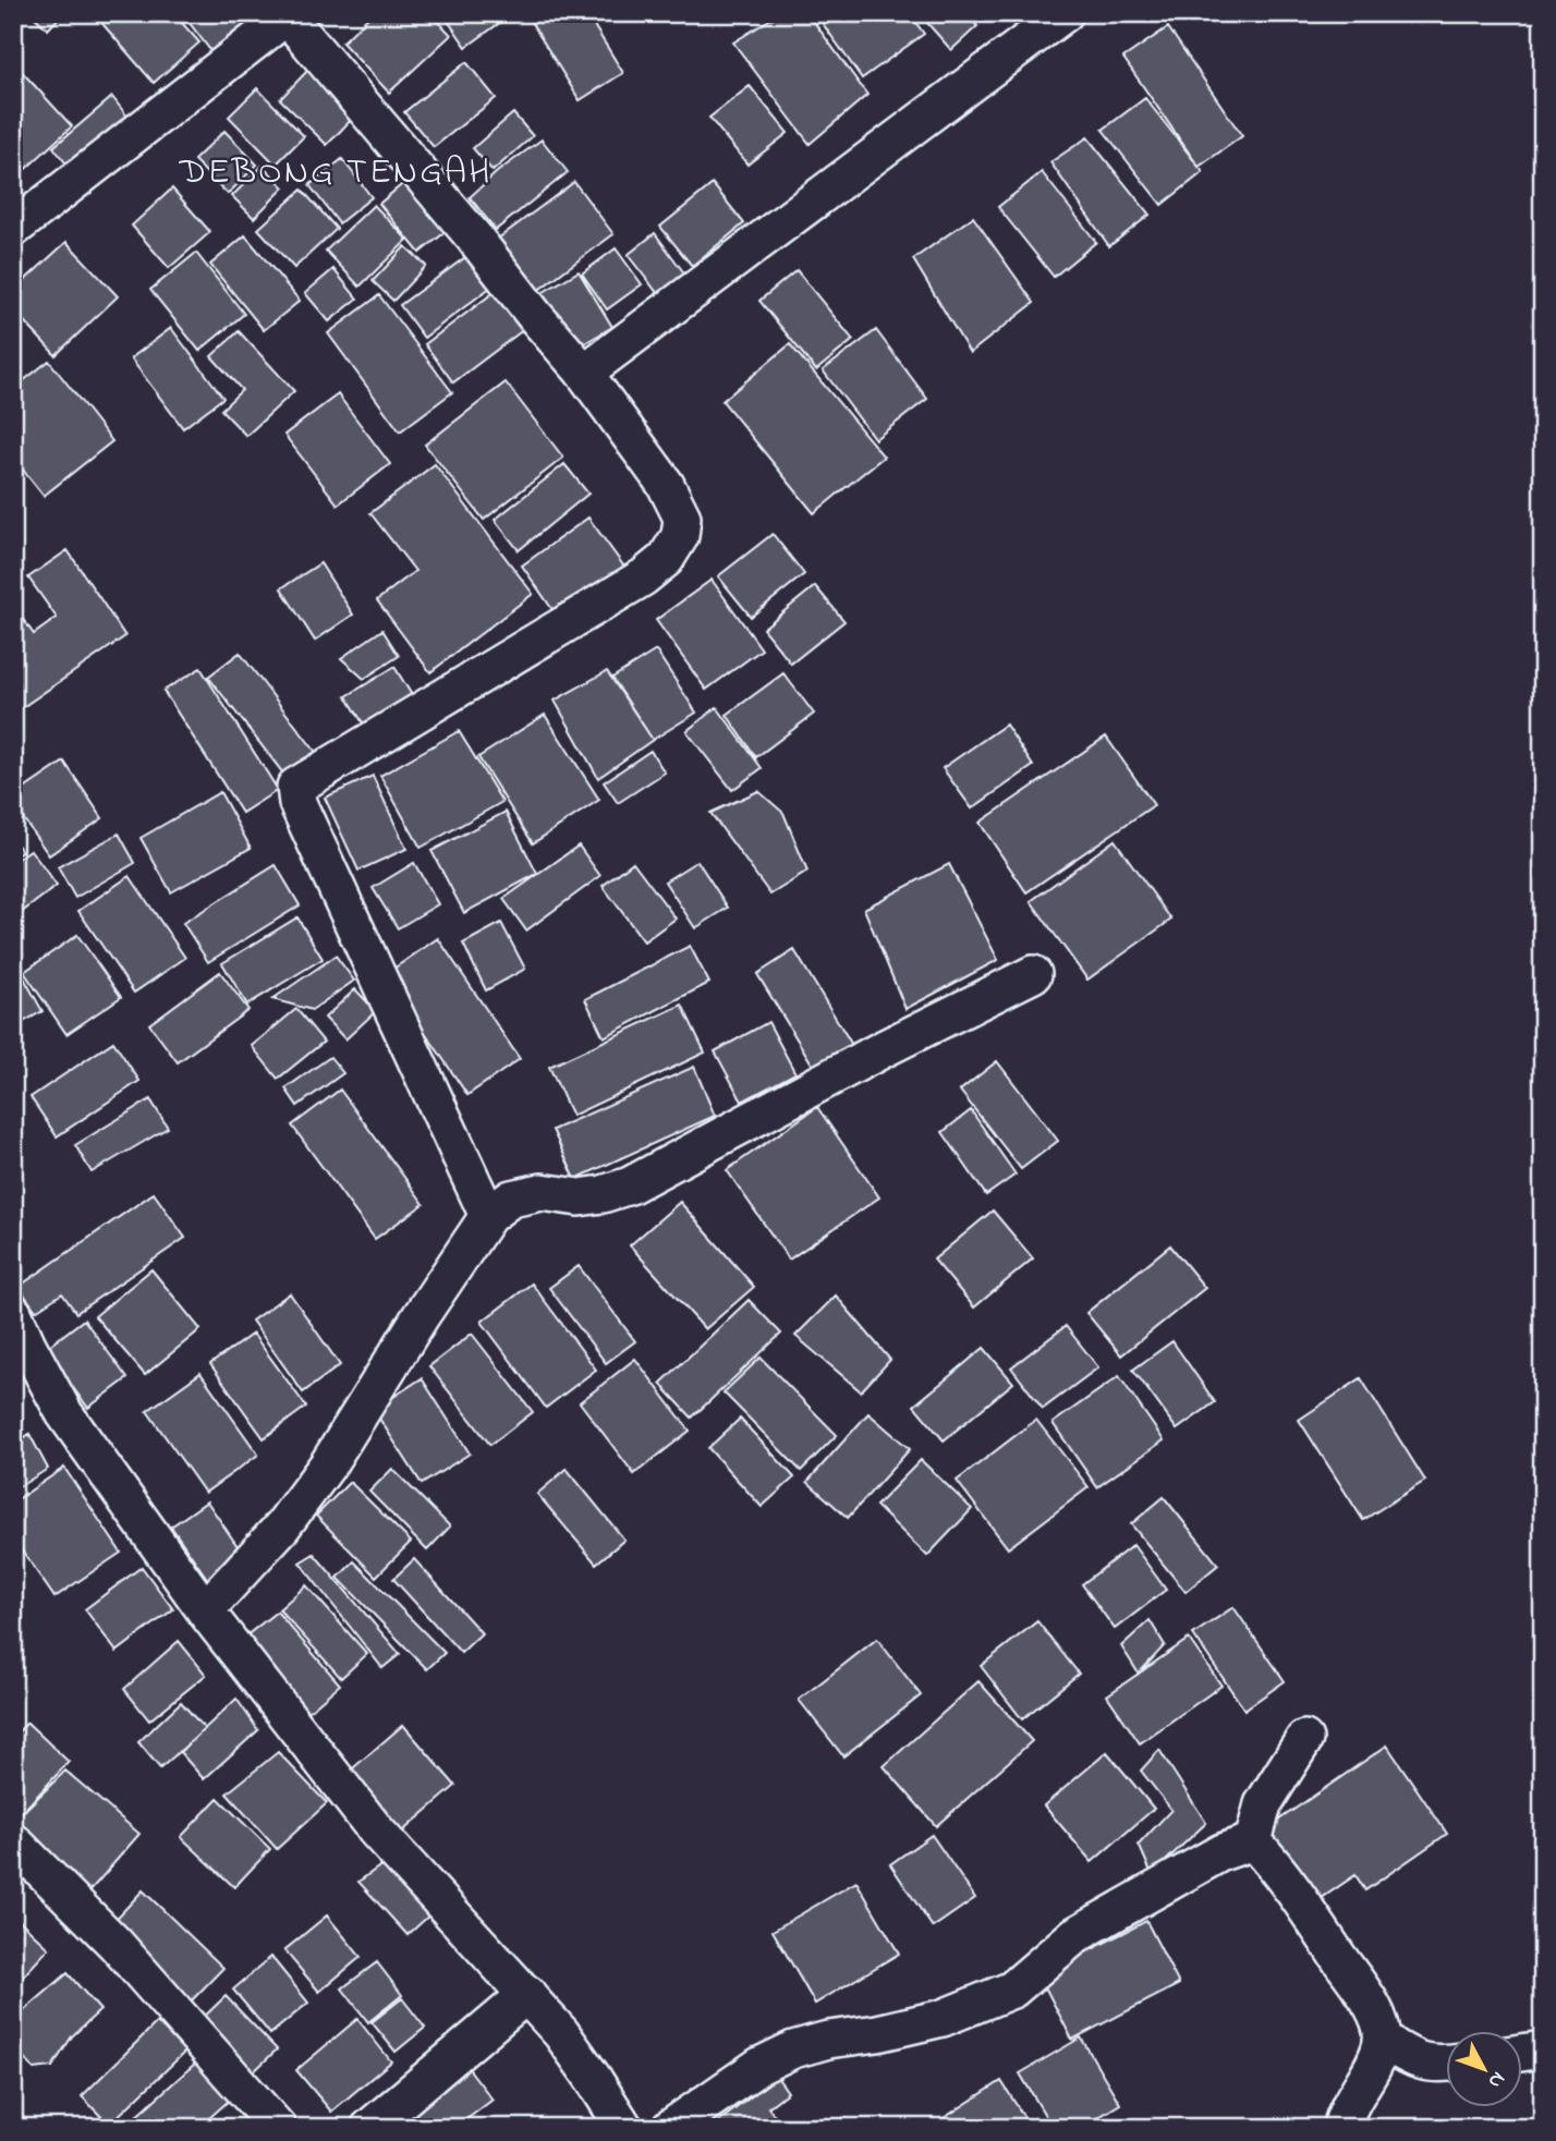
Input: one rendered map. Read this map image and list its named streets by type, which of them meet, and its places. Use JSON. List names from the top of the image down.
{
  "districts": ["DEBONG TENGAH"],
  "north": "bottom right"
}
